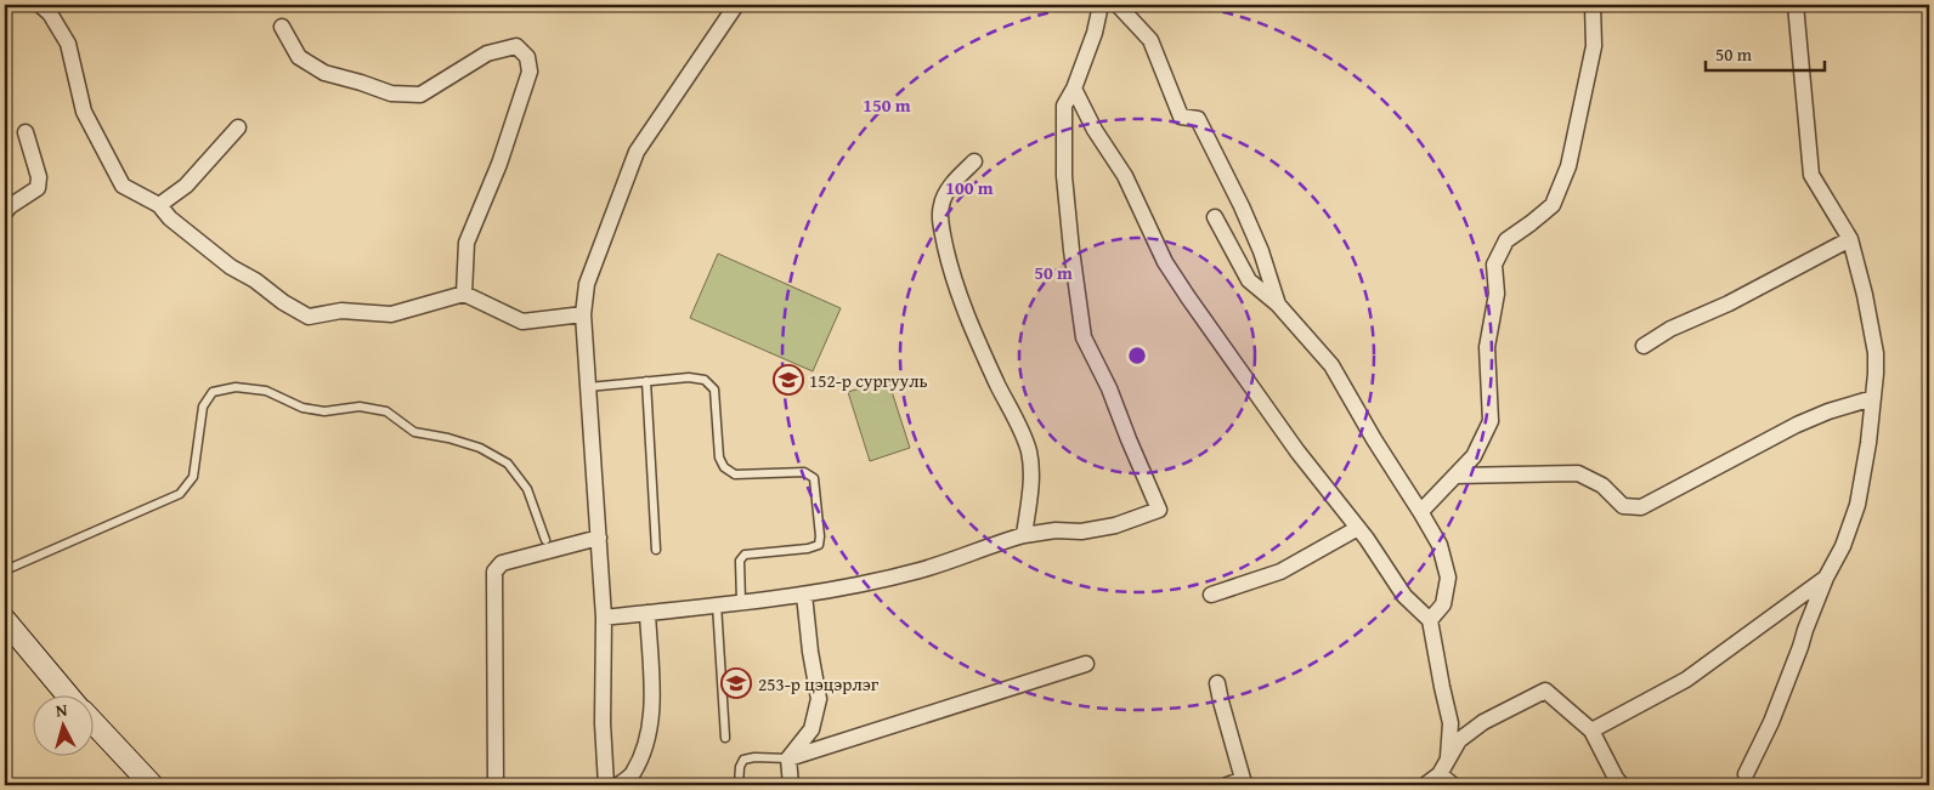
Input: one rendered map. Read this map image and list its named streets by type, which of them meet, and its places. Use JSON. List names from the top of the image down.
{
  "places": {
    "school or university": ["152-р сургууль", "253-р цэцэрлэг"]
  },
  "scale_bar": "50 m",
  "north": "top",
  "rings": ["150 m", "100 m", "50 m"]
}
